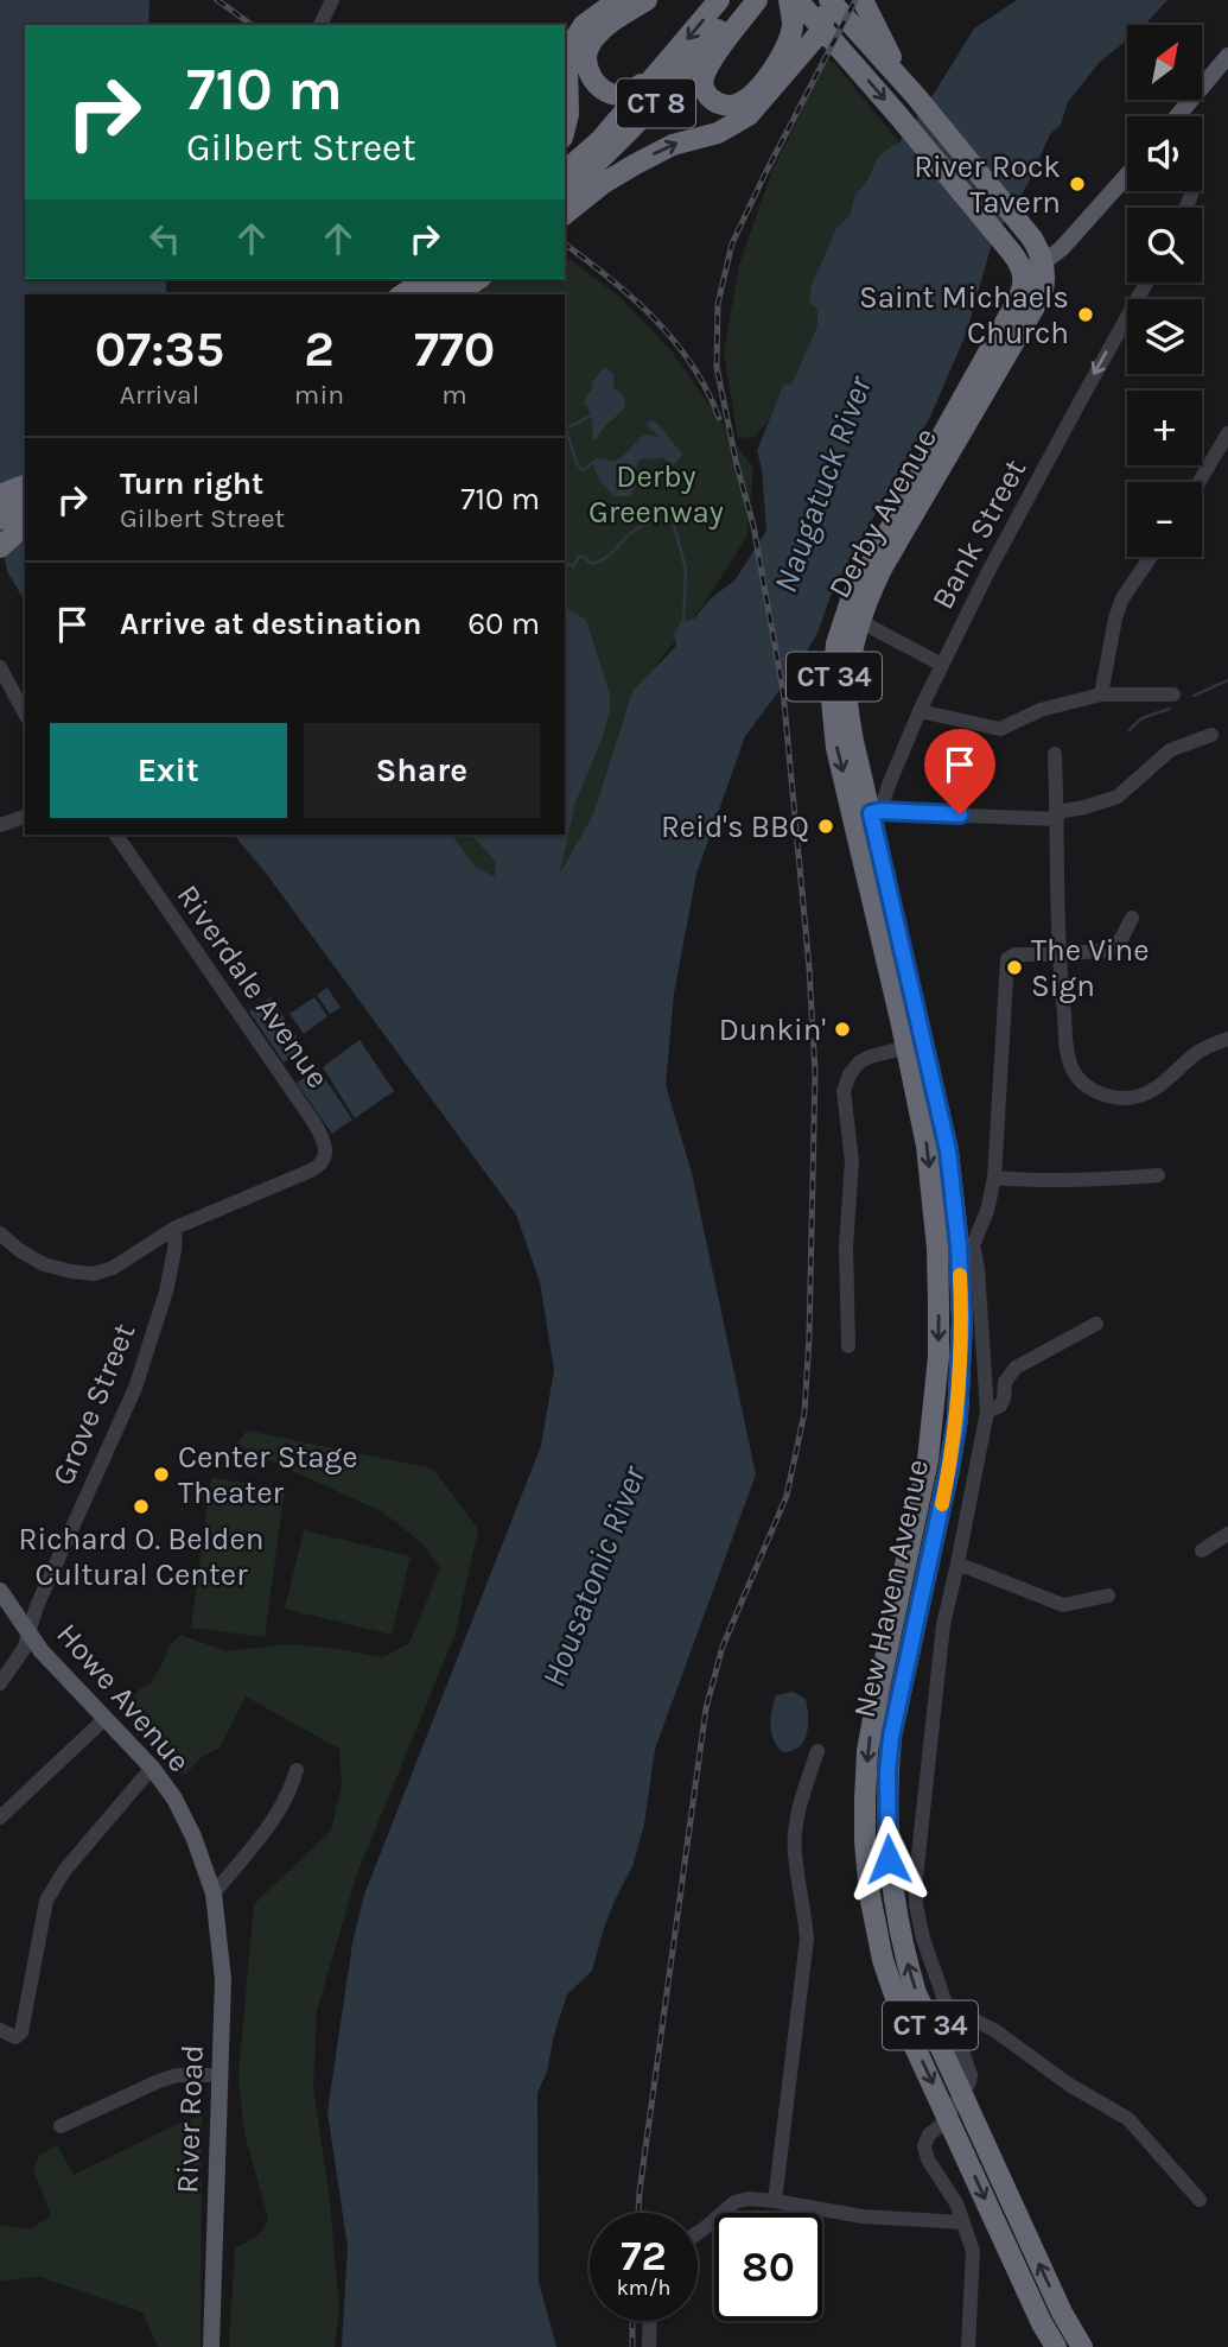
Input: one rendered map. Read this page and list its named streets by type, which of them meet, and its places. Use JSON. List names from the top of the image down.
{
  "streets": {
    "highway": [
      "CT 8",
      "Derby Avenue",
      "CT 34",
      "New Haven Avenue"
    ],
    "main road": ["Howe Avenue", "River Road"],
    "street": ["Bank Street", "Riverdale Avenue", "Grove Street"]
  },
  "crossings": [
    ["Derby Avenue", "Bank Street"],
    ["Derby Avenue", "New Haven Avenue"],
    ["Bank Street", "New Haven Avenue"],
    ["Riverdale Avenue", "Grove Street"],
    ["Grove Street", "Howe Avenue"],
    ["Howe Avenue", "River Road"]
  ],
  "one_way": ["Bank Street"],
  "water": ["Naugatuck River", "Housatonic River"],
  "parks": ["Derby Greenway"],
  "places": [
    "River Rock Tavern",
    "Saint Michaels Church",
    "Reid's BBQ",
    "The Vine Sign",
    "Dunkin'",
    "Center Stage Theater",
    "Richard O. Belden Cultural Center"
  ],
  "north": "top right",
  "page": {
    "map_buttons": ["+", "−"],
    "turn": ["710 m", "Gilbert Street"],
    "eta": [
      "07:35",
      "Arrival",
      "2",
      "min",
      "770",
      "m"
    ],
    "list": [
      {
        "name": "Turn right",
        "note": "Gilbert Street",
        "value": "710 m"
      },
      {
        "name": "Arrive at destination",
        "value": "60 m"
      }
    ],
    "buttons": ["Exit", "Share"],
    "speed": "72 km/h",
    "limit": "80"
  }
}
